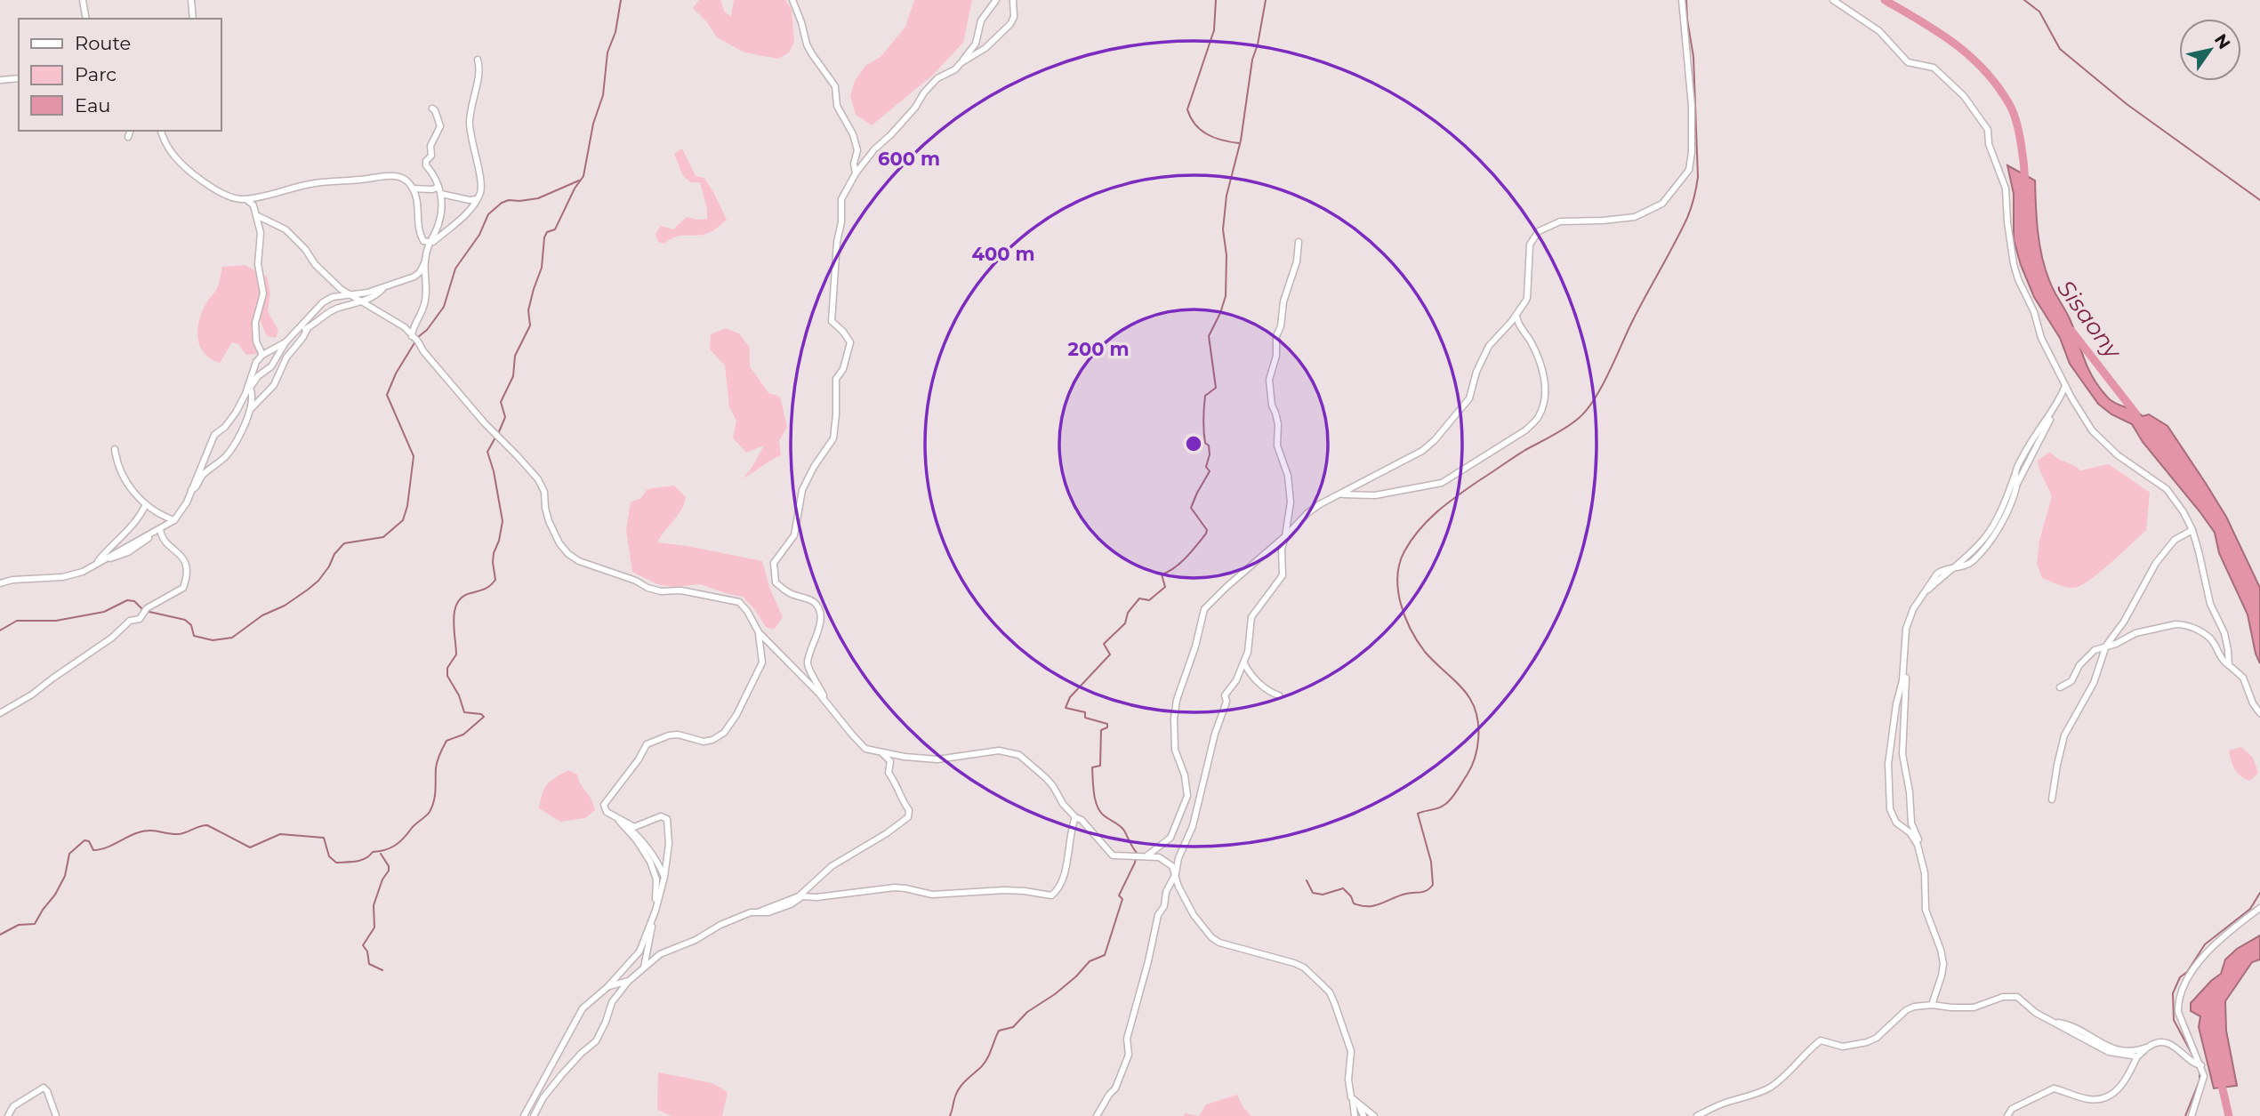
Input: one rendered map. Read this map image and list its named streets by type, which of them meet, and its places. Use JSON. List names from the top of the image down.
{
  "water": ["Sisaony"],
  "legend": ["Route", "Parc", "Eau"],
  "north": "top right",
  "rings": ["600 m", "400 m", "200 m"]
}
